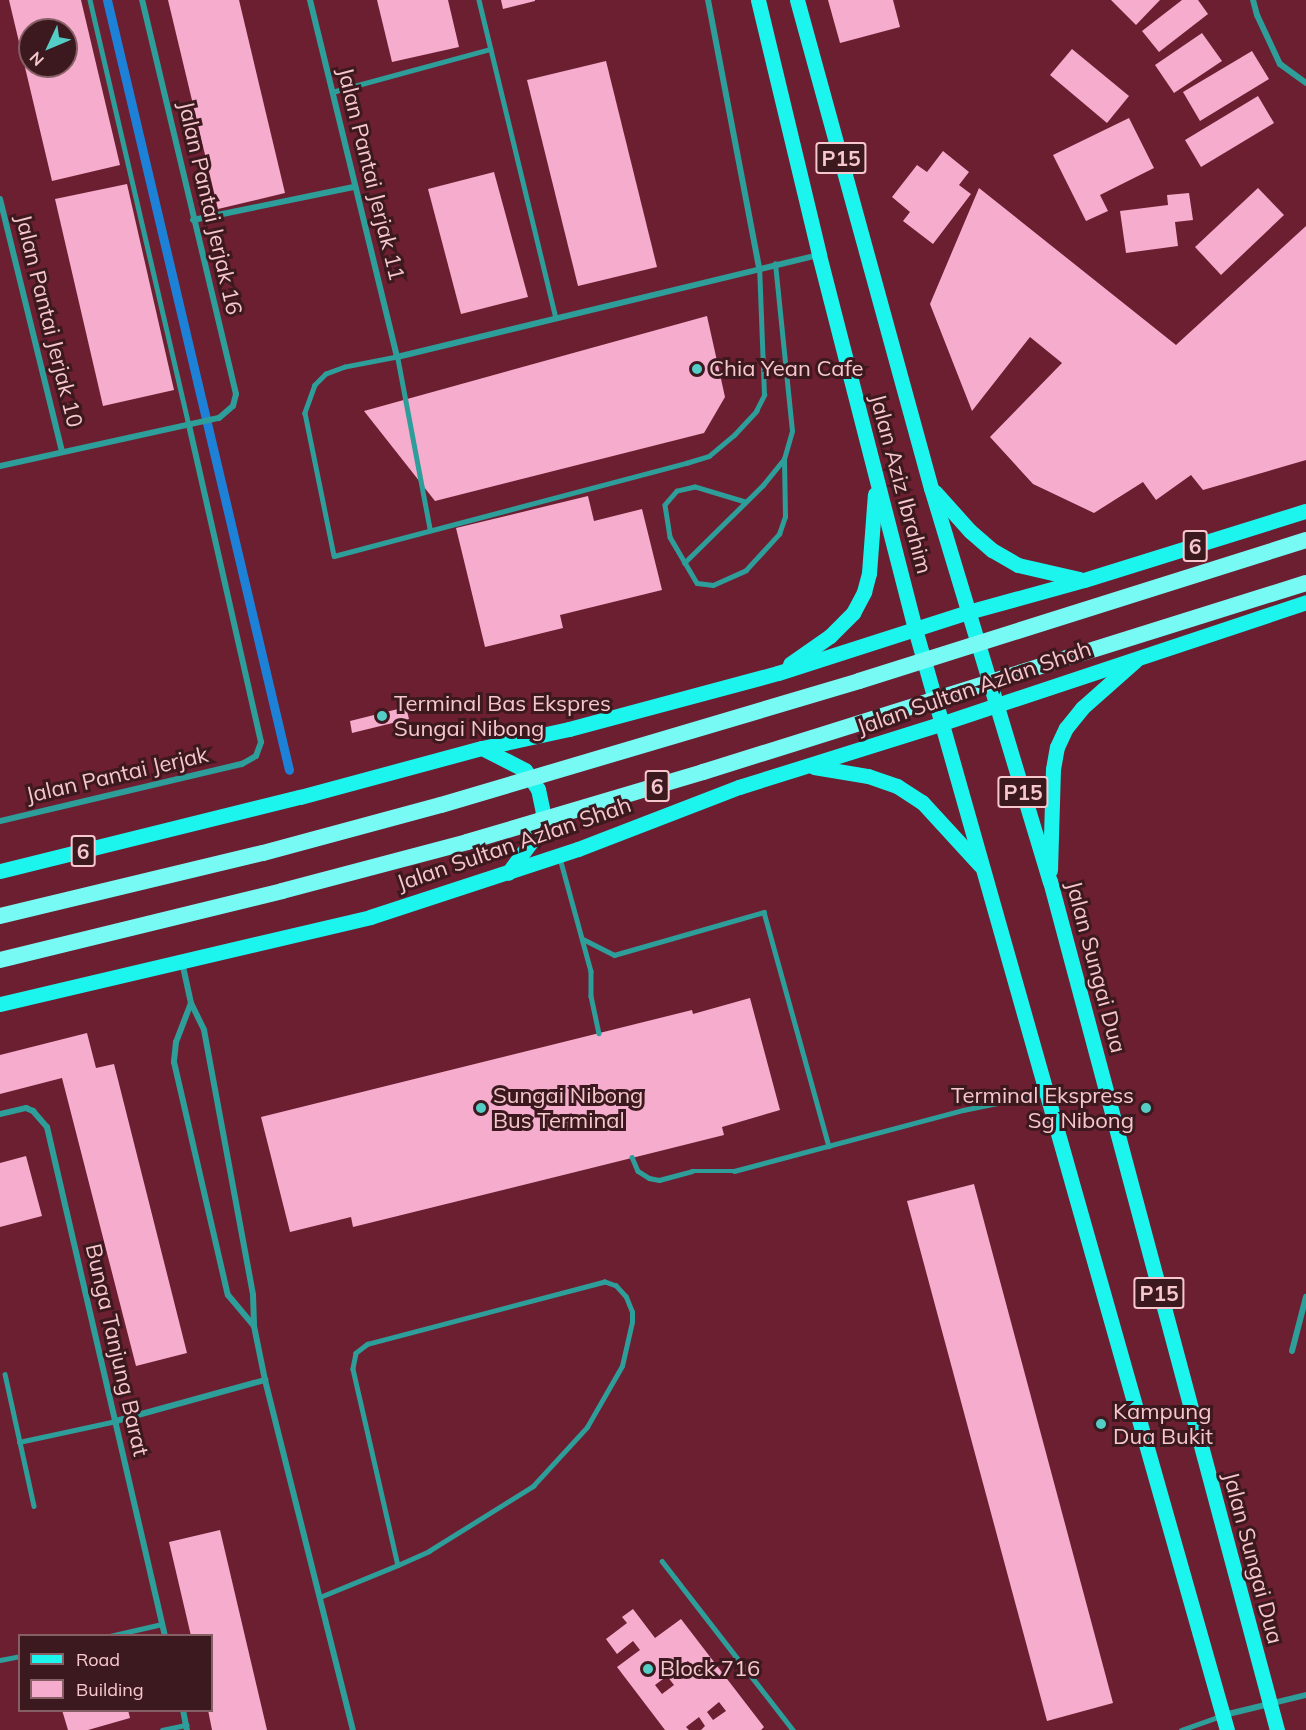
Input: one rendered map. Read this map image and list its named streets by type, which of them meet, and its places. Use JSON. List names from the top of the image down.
{
  "streets": {
    "highway": ["6", "Jalan Sultan Azlan Shah"],
    "main road": ["P15", "Jalan Aziz Ibrahim", "Jalan Sungai Dua"],
    "street": [
      "Jalan Pantai Jerjak 11",
      "Jalan Pantai Jerjak 16",
      "Jalan Pantai Jerjak 10",
      "Jalan Pantai Jerjak",
      "Bunga Tanjung Barat"
    ]
  },
  "crossings": [
    ["P15", "Jalan Aziz Ibrahim"],
    ["P15", "6"],
    ["P15", "Jalan Sultan Azlan Shah"],
    ["P15", "Jalan Sungai Dua"],
    ["Jalan Pantai Jerjak 16", "Jalan Pantai Jerjak"],
    ["Jalan Aziz Ibrahim", "6"],
    ["Jalan Sultan Azlan Shah", "Jalan Sungai Dua"]
  ],
  "places": [
    "Chia Yean Cafe",
    "Terminal Bas Ekspres Sungai Nibong",
    "Sungai Nibong Bus Terminal",
    "Terminal Ekspress Sg Nibong",
    "Kampung Dua Bukit",
    "Block 716"
  ],
  "legend": ["Road", "Building"],
  "north": "bottom left"
}
